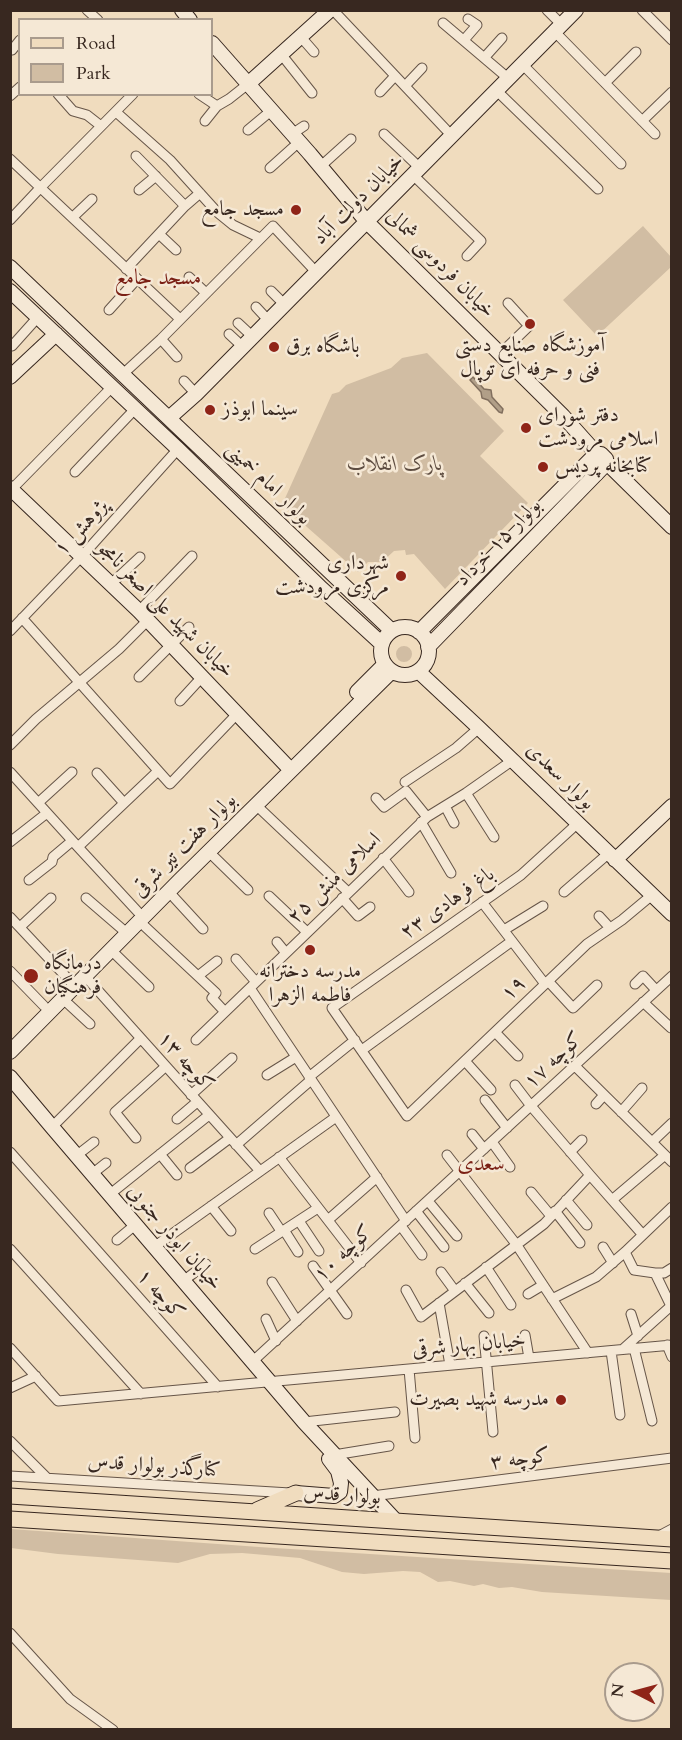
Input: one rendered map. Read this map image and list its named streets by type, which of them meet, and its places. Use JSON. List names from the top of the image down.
{
  "streets": {
    "main road": [
      "خیابان دولت آباد",
      "خیابان فردوسی شمالی",
      "بولوار امام خمینی",
      "بولوار ۱۵ خرداد",
      "خیابان شهید علی اصغر نامجو",
      "بولوار سعدی",
      "بولوار هفت تیر شرقی",
      "خیابان ابوذر جنوبی",
      "بولوار قدس"
    ],
    "street": [
      "پژوهش ۱",
      "اسلامی منش ۲۵",
      "باغ فرهادی ۲۳",
      "۱۹",
      "کوچه ۱۷",
      "کوچه ۱۳",
      "کوچه ۱۰",
      "کوچه ۱",
      "خیابان بهار شرقی",
      "کوچه ۳",
      "کنارگذر بولوار قدس"
    ]
  },
  "crossings": [
    ["خیابان دولت آباد", "خیابان فردوسی شمالی"],
    ["خیابان دولت آباد", "بولوار امام خمینی"],
    ["خیابان فردوسی شمالی", "بولوار ۱۵ خرداد"],
    ["بولوار امام خمینی", "پژوهش ۱"],
    ["بولوار امام خمینی", "بولوار ۱۵ خرداد"],
    ["بولوار امام خمینی", "بولوار سعدی"],
    ["بولوار امام خمینی", "بولوار هفت تیر شرقی"],
    ["پژوهش ۱", "خیابان شهید علی اصغر نامجو"],
    ["بولوار ۱۵ خرداد", "بولوار سعدی"],
    ["بولوار ۱۵ خرداد", "بولوار هفت تیر شرقی"],
    ["خیابان شهید علی اصغر نامجو", "بولوار هفت تیر شرقی"],
    ["بولوار سعدی", "بولوار هفت تیر شرقی"],
    ["بولوار سعدی", "اسلامی منش ۲۵"],
    ["بولوار سعدی", "باغ فرهادی ۲۳"],
    ["بولوار سعدی", "۱۹"],
    ["بولوار هفت تیر شرقی", "کوچه ۱۳"],
    ["کوچه ۱۷", "کوچه ۱۰"],
    ["خیابان ابوذر جنوبی", "کوچه ۱۰"],
    ["خیابان ابوذر جنوبی", "خیابان بهار شرقی"],
    ["کوچه ۱", "خیابان بهار شرقی"]
  ],
  "districts": ["مسجد جامع", "سعدی"],
  "parks": ["پارک انقلاب"],
  "places": [
    "مسجد جامع",
    "آموزشگاه صنایع دستی فنی و حرفه ای توپال",
    "باشگاه برق",
    "سینما ابوذز",
    "دفتر شورای اسلامی مرودشت",
    "کتابخانه پردیس",
    "شهرداری مرکزی مرودشت",
    "مدرسه دخترانه فاطمه الزهرا",
    "درمانگاه فرهنگیان",
    "مدرسه شهید بصیرت"
  ],
  "legend": ["Road", "Park"],
  "north": "left"
}
